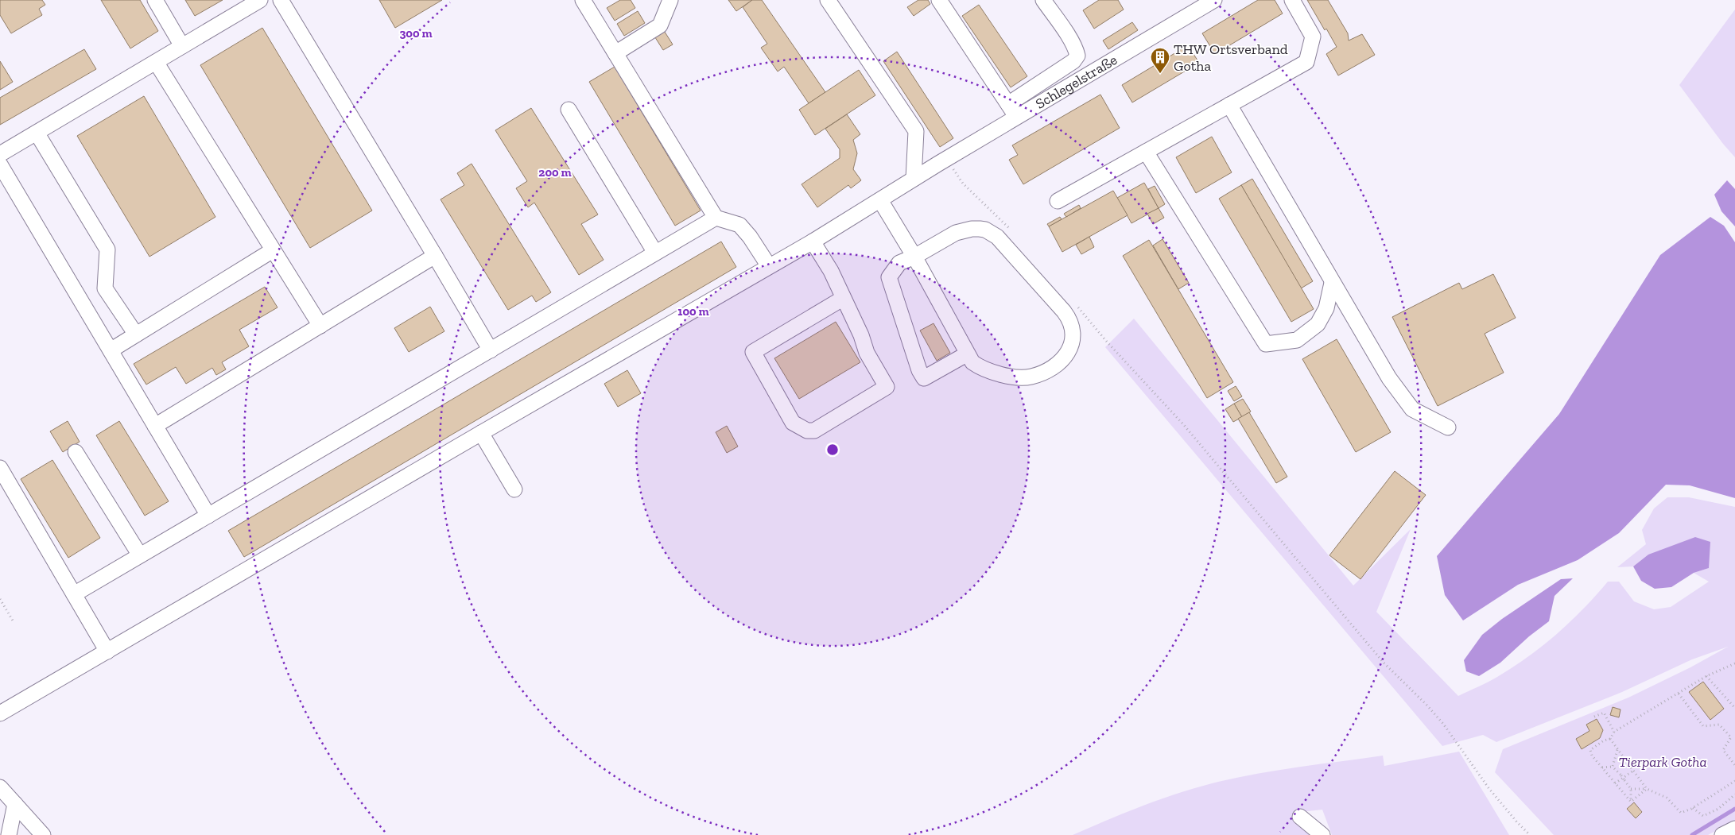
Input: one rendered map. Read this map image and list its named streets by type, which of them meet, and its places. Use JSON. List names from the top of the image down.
{
  "streets": {
    "street": ["Schlegelstraße"]
  },
  "parks": ["Tierpark Gotha"],
  "places": {
    "building": ["THW Ortsverband Gotha"]
  },
  "rings": ["300 m", "200 m", "100 m"]
}
